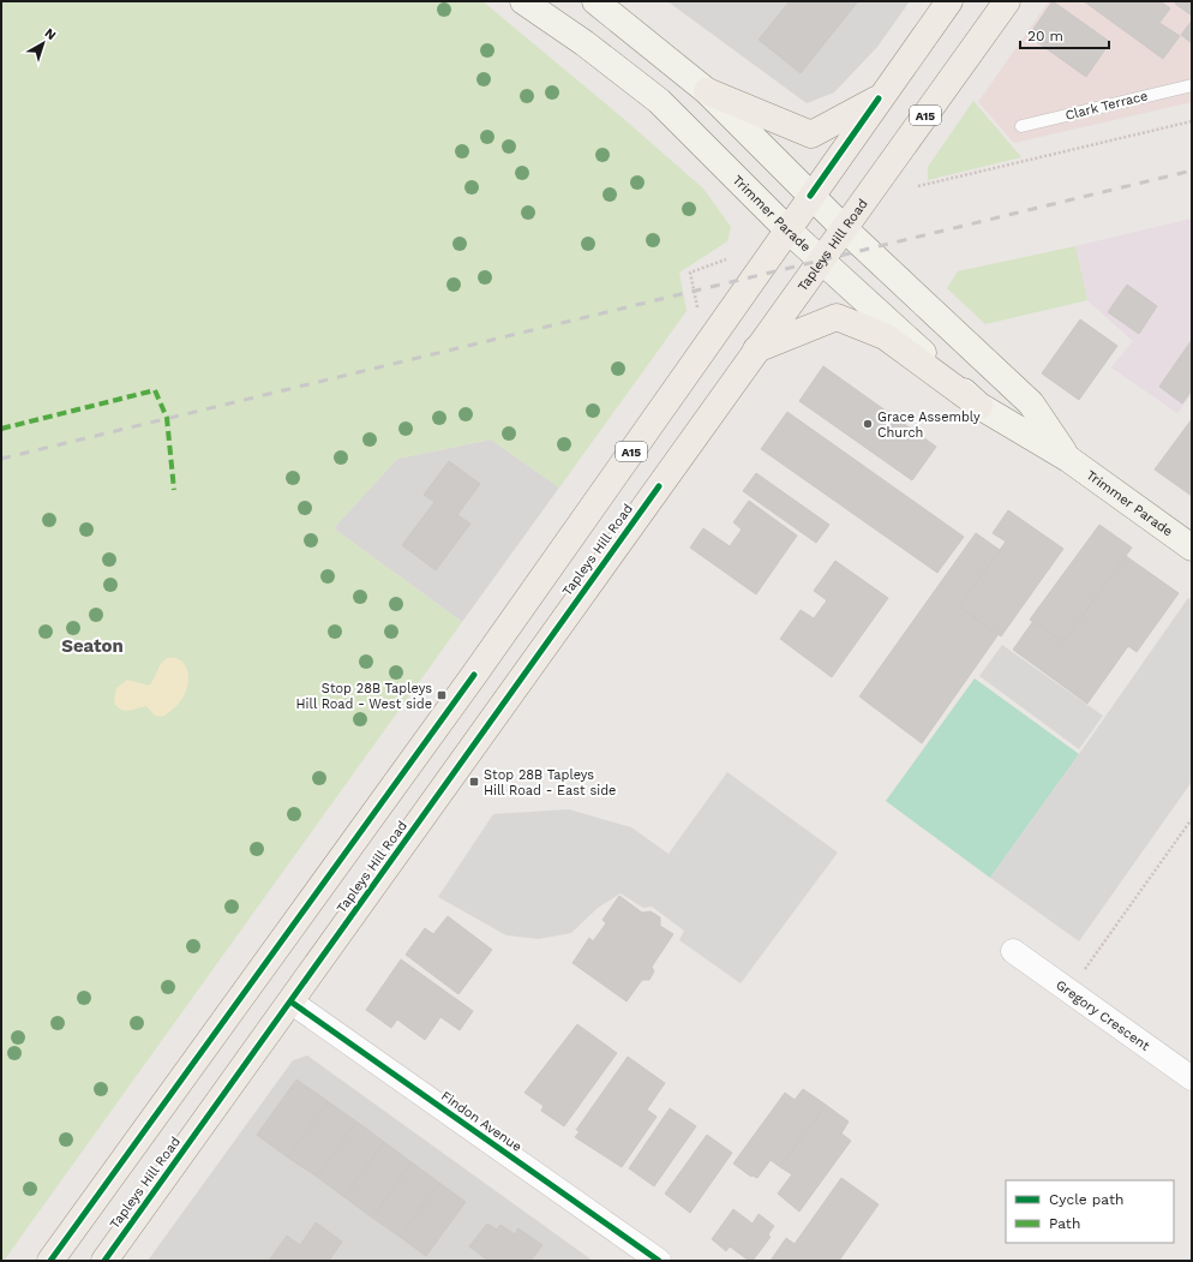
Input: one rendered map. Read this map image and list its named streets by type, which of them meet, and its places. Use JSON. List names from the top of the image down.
{
  "streets": {
    "main road": ["A15", "Trimmer Parade", "Tapleys Hill Road"],
    "street": ["Gregory Crescent", "Findon Avenue"],
    "lane": ["Clark Terrace"]
  },
  "crossings": [
    ["A15", "Trimmer Parade"],
    ["Trimmer Parade", "Tapleys Hill Road"],
    ["Tapleys Hill Road", "Findon Avenue"]
  ],
  "districts": ["Seaton"],
  "places": {
    "other": ["Grace Assembly Church"],
    "transit": ["Stop 28B Tapleys Hill Road - West side", "Stop 28B Tapleys Hill Road - East side"]
  },
  "legend": ["Cycle path", "Path"],
  "scale_bar": "20 m",
  "north": "top right"
}
